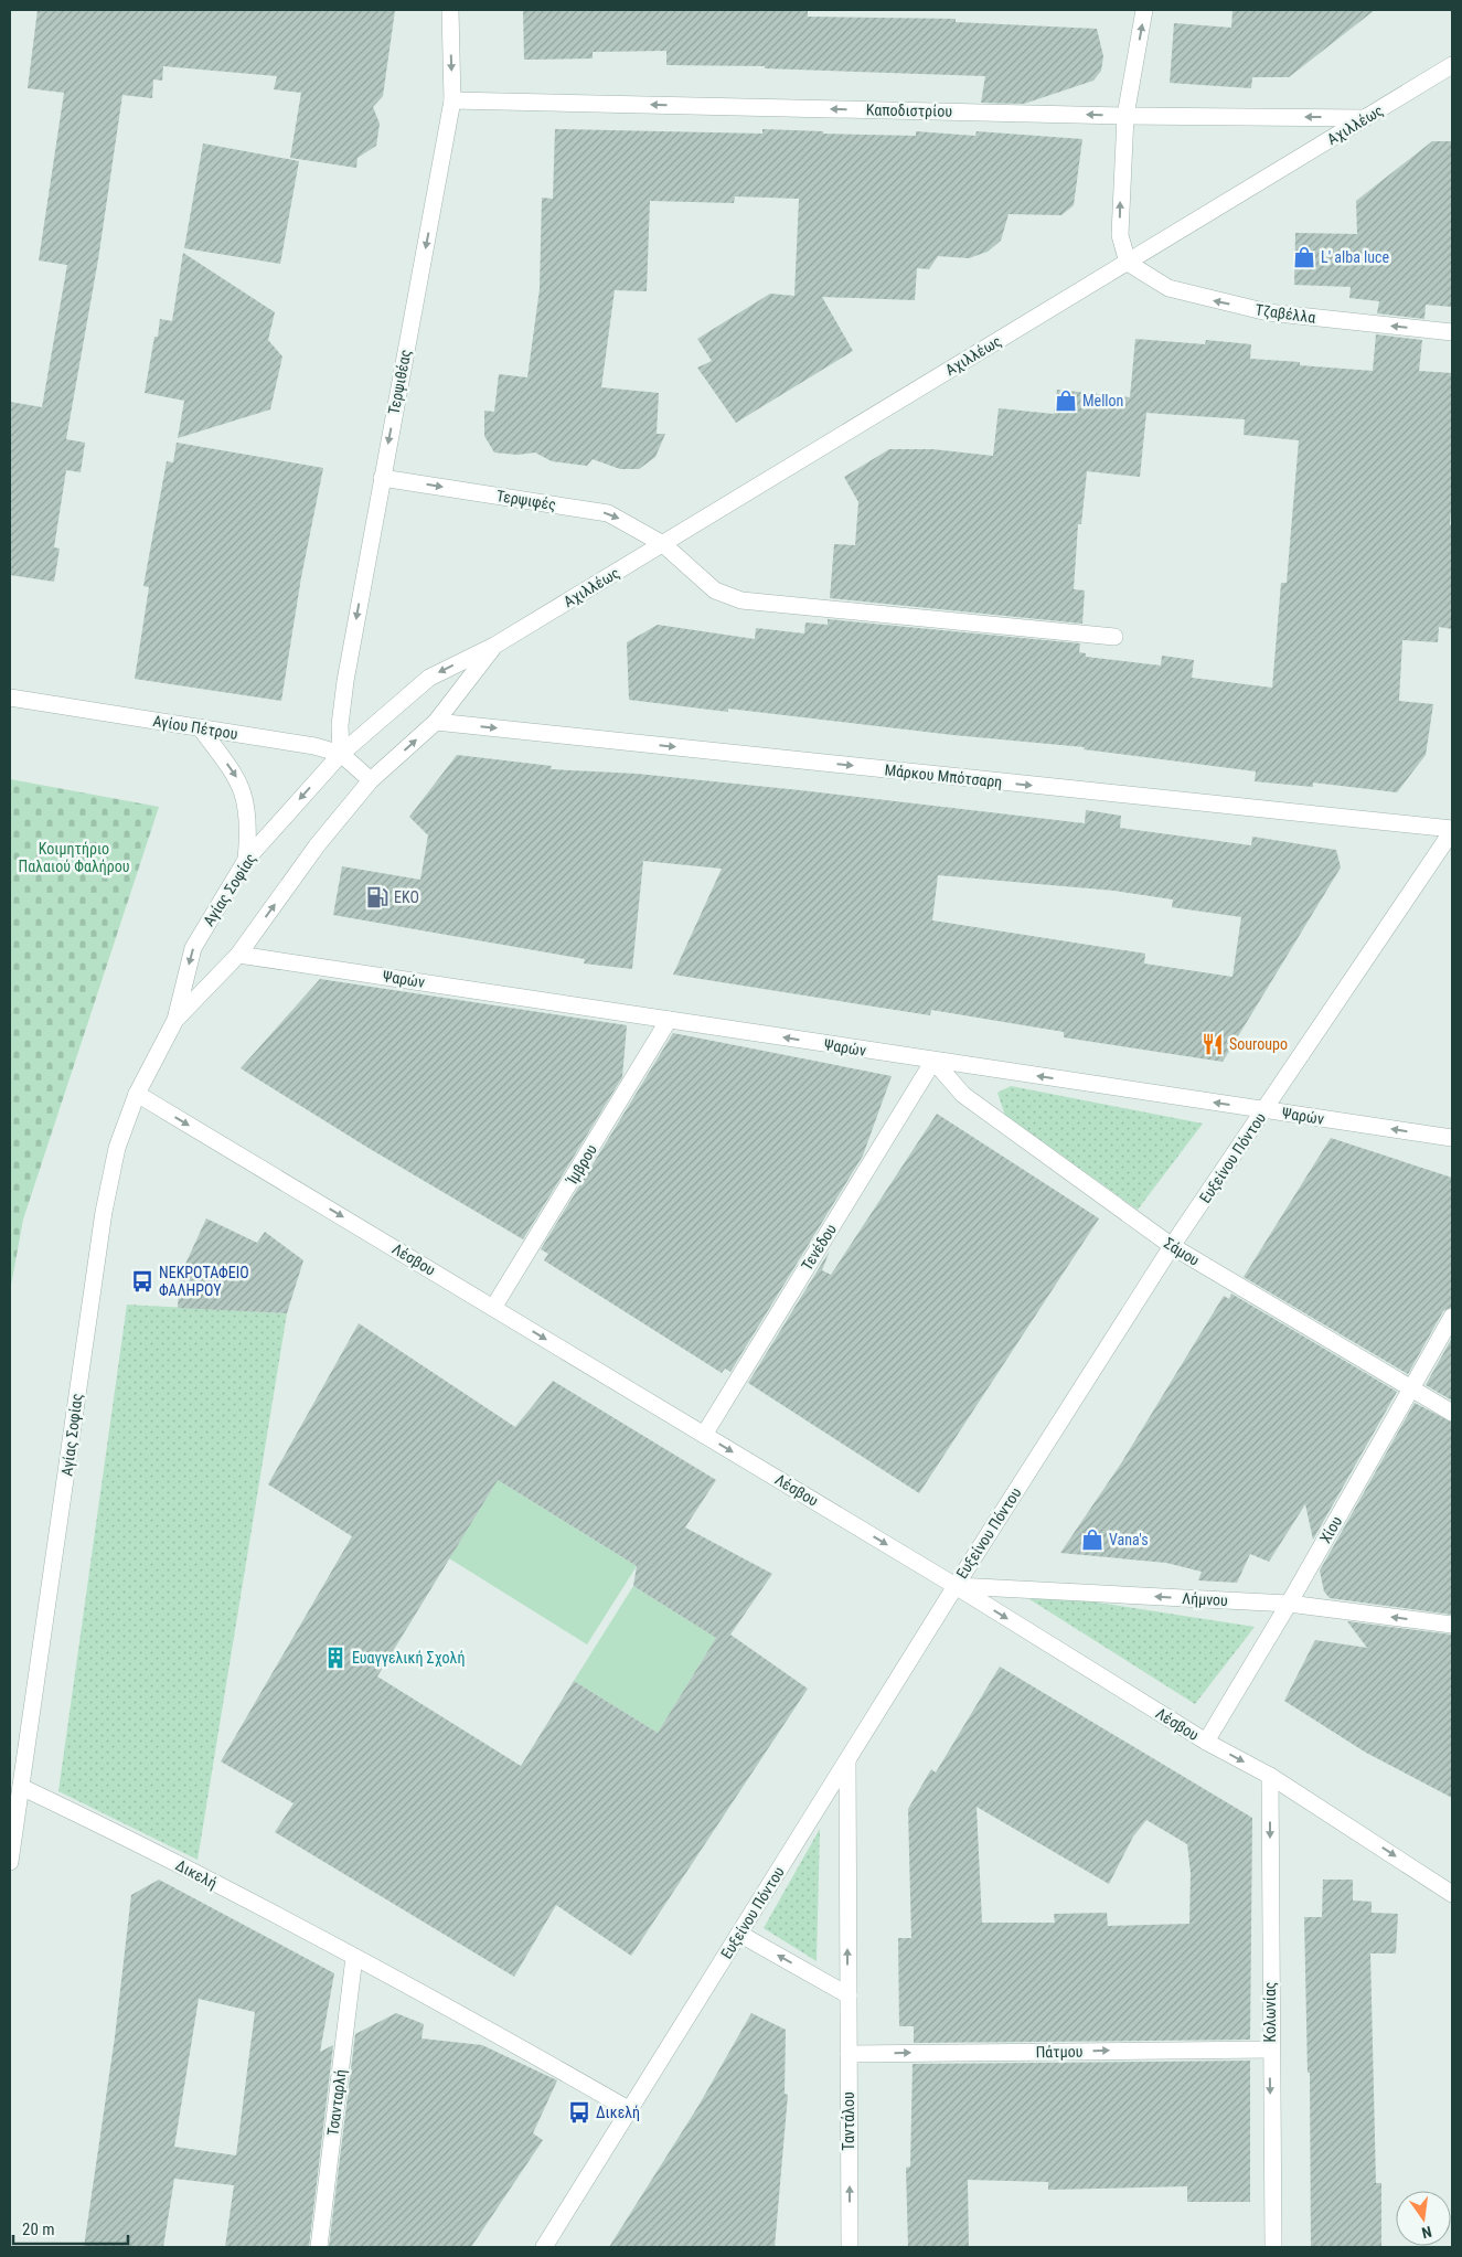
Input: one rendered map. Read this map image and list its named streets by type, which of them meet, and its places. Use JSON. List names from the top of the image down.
{
  "streets": {
    "street": [
      "Καποδιστρίου",
      "Αχιλλέως",
      "Τζαβέλλα",
      "Τερψιθέας",
      "Τερψιφές",
      "Αγίου Πέτρου",
      "Μάρκου Μπότσαρη",
      "Αγίας Σοφίας",
      "Ψαρών",
      "Ευξείνου Πόντου",
      "Ίμβρου",
      "Τενέδου",
      "Σάμου",
      "Λέσβου",
      "Χίου",
      "Λήμνου",
      "Δικελή",
      "Κολωνίας",
      "Πάτμου",
      "Τσανταρλή",
      "Ταντάλου"
    ]
  },
  "crossings": [
    ["Καποδιστρίου", "Αχιλλέως"],
    ["Καποδιστρίου", "Τερψιθέας"],
    ["Αχιλλέως", "Τζαβέλλα"],
    ["Αχιλλέως", "Τερψιθέας"],
    ["Αχιλλέως", "Τερψιφές"],
    ["Αχιλλέως", "Αγίου Πέτρου"],
    ["Αχιλλέως", "Μάρκου Μπότσαρη"],
    ["Αχιλλέως", "Αγίας Σοφίας"],
    ["Τερψιθέας", "Τερψιφές"],
    ["Τερψιθέας", "Αγίου Πέτρου"],
    ["Τερψιθέας", "Αγίας Σοφίας"],
    ["Αγίου Πέτρου", "Αγίας Σοφίας"],
    ["Μάρκου Μπότσαρη", "Ευξείνου Πόντου"],
    ["Αγίας Σοφίας", "Ψαρών"],
    ["Αγίας Σοφίας", "Λέσβου"],
    ["Αγίας Σοφίας", "Δικελή"],
    ["Ψαρών", "Ευξείνου Πόντου"],
    ["Ψαρών", "Ίμβρου"],
    ["Ψαρών", "Τενέδου"],
    ["Ψαρών", "Σάμου"],
    ["Ευξείνου Πόντου", "Σάμου"],
    ["Ευξείνου Πόντου", "Λέσβου"],
    ["Ευξείνου Πόντου", "Λήμνου"],
    ["Ευξείνου Πόντου", "Δικελή"],
    ["Ευξείνου Πόντου", "Ταντάλου"],
    ["Ίμβρου", "Λέσβου"],
    ["Τενέδου", "Σάμου"],
    ["Τενέδου", "Λέσβου"],
    ["Σάμου", "Χίου"],
    ["Λέσβου", "Χίου"],
    ["Λέσβου", "Λήμνου"],
    ["Λέσβου", "Κολωνίας"],
    ["Χίου", "Λήμνου"],
    ["Δικελή", "Τσανταρλή"],
    ["Κολωνίας", "Πάτμου"],
    ["Πάτμου", "Ταντάλου"]
  ],
  "one_way": [
    "Καποδιστρίου",
    "Τζαβέλλα",
    "Τερψιθέας",
    "Τερψιφές",
    "Μάρκου Μπότσαρη",
    "Ψαρών",
    "Λέσβου",
    "Λήμνου",
    "Κολωνίας",
    "Πάτμου",
    "Ταντάλου"
  ],
  "parks": ["Κοιμητήριο Παλαιού Φαλήρου"],
  "places": {
    "shop": ["L' alba luce", "Mellon", "Vana's"],
    "fuel station": ["EKO"],
    "restaurant": ["Souroupo"],
    "bus stop": ["ΝΕΚΡΟΤΑΦΕΙΟ ΦΑΛΗΡΟΥ", "Δικελή"],
    "building": ["Ευαγγελική Σχολή"]
  },
  "scale_bar": "20 m",
  "north": "bottom"
}
